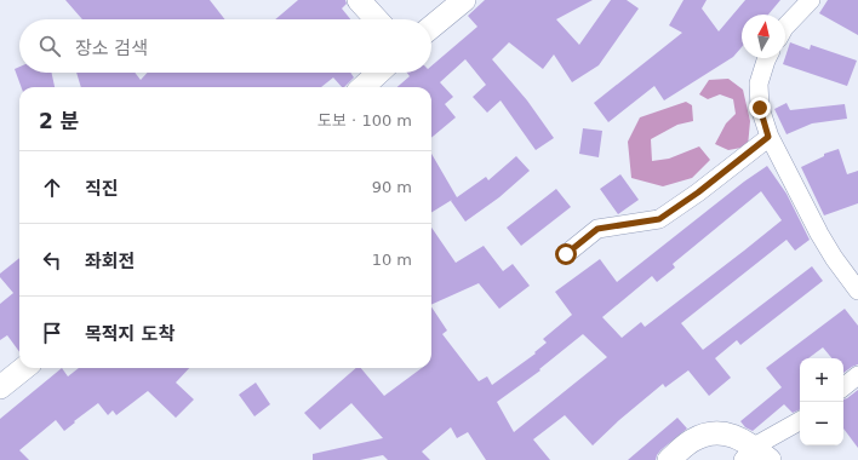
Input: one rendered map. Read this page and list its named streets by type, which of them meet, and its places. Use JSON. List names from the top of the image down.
{
  "north": "top",
  "page": {
    "search": "장소 검색",
    "heading": ["2 분", "도보 · 100 m"],
    "list": [
      ["직진", "90 m"],
      ["좌회전", "10 m"],
      "목적지 도착"
    ],
    "map_buttons": ["+", "−"]
  }
}
